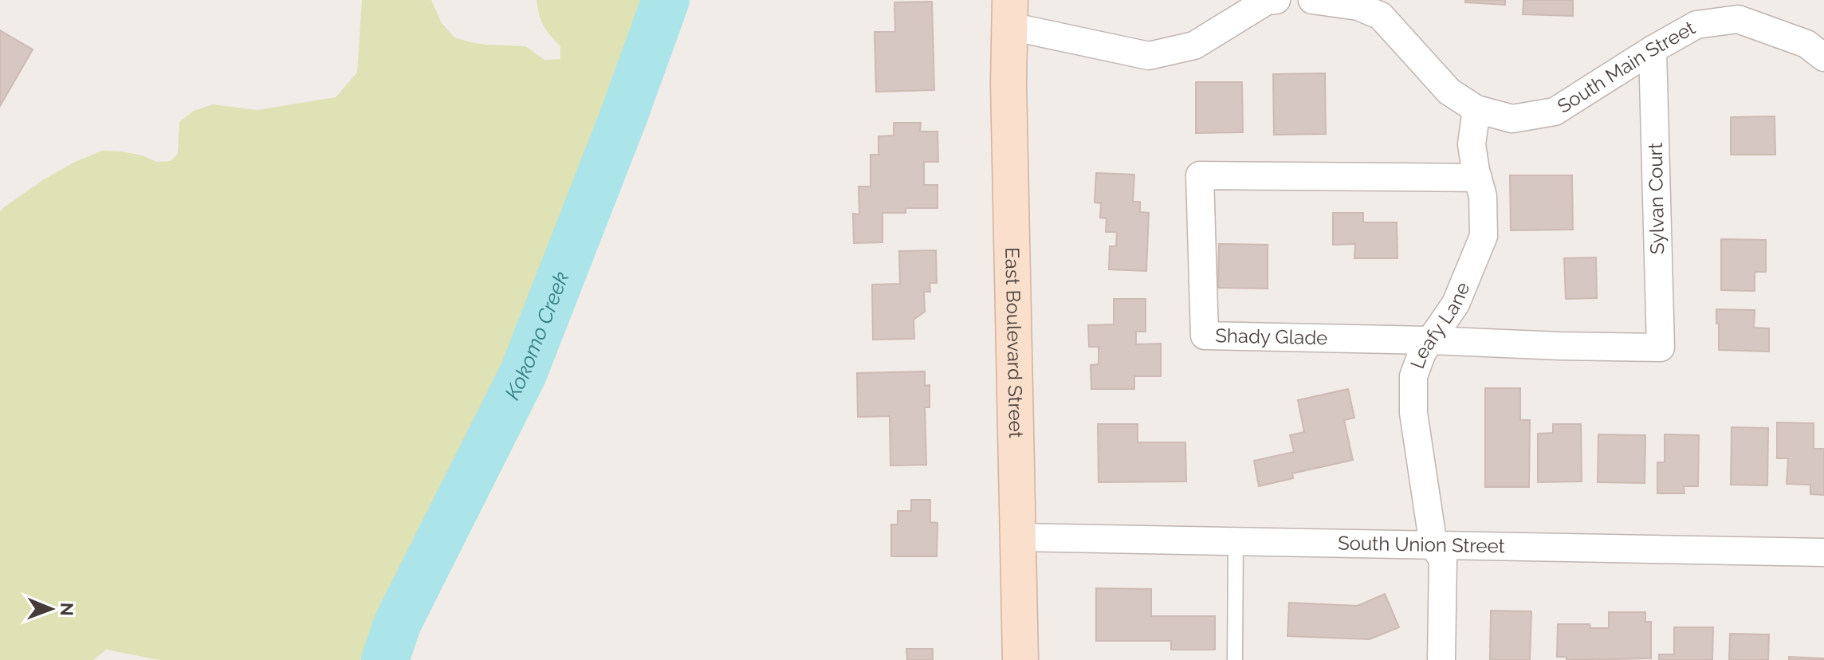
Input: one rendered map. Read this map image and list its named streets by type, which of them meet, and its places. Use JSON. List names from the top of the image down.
{
  "streets": {
    "main road": ["East Boulevard Street"],
    "street": [
      "South Main Street",
      "Sylvan Court",
      "Leafy Lane",
      "Shady Glade",
      "South Union Street"
    ]
  },
  "crossings": [
    ["South Main Street", "Sylvan Court"],
    ["South Main Street", "Leafy Lane"],
    ["Sylvan Court", "Shady Glade"],
    ["Leafy Lane", "Shady Glade"],
    ["Leafy Lane", "South Union Street"],
    ["East Boulevard Street", "South Union Street"]
  ],
  "water": ["Kokomo Creek"],
  "north": "right"
}
